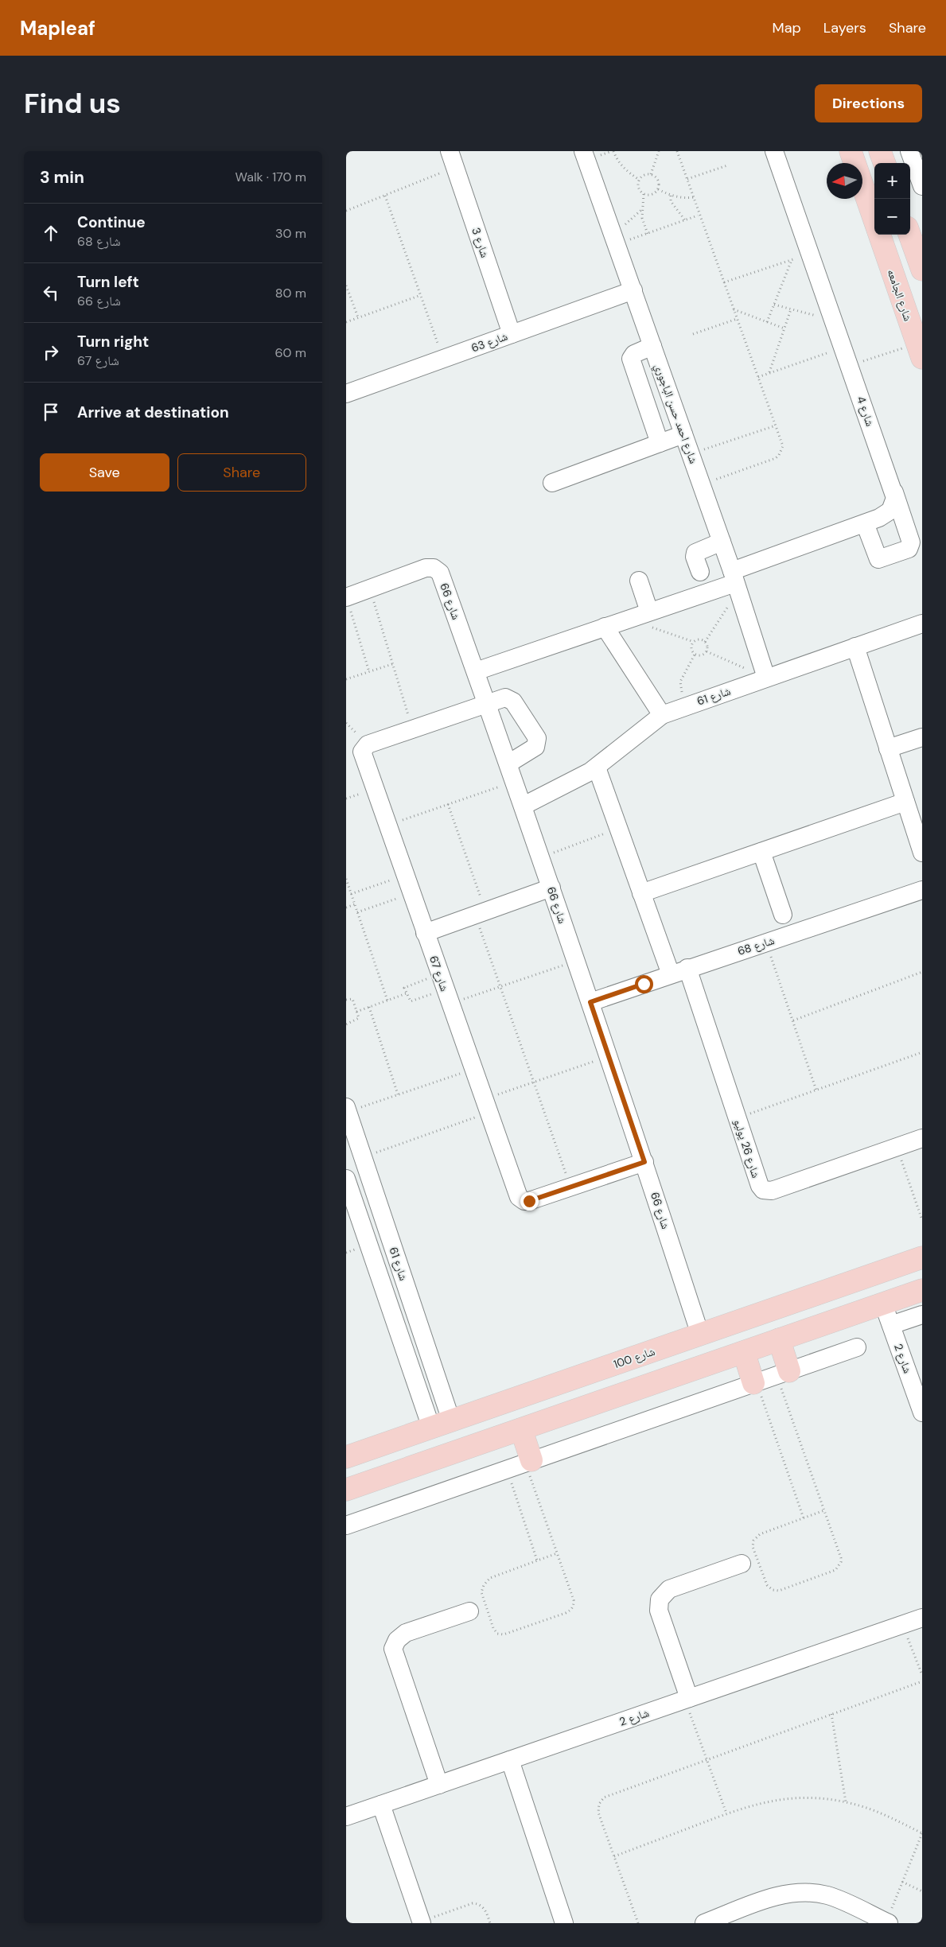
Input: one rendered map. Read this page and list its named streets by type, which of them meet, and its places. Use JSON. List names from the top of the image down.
{
  "streets": {
    "main road": ["شارع الجامعه", "شارع 100"],
    "street": [
      "شارع 3",
      "شارع 63",
      "شارع 4",
      "شارع احمد حسن الباجوري",
      "شارع 66",
      "شارع 61",
      "شارع 68",
      "شارع 67",
      "شارع 26 يوليو",
      "شارع 2"
    ]
  },
  "crossings": [
    ["شارع 3", "شارع 63"],
    ["شارع 63", "شارع احمد حسن الباجوري"],
    ["شارع 4", "شارع احمد حسن الباجوري"],
    ["شارع 4", "شارع 66"],
    ["شارع احمد حسن الباجوري", "شارع 61"],
    ["شارع 66", "شارع 61"],
    ["شارع 66", "شارع 68"],
    ["شارع 66", "شارع 67"],
    ["شارع 66", "شارع 100"],
    ["شارع 61", "شارع 100"],
    ["شارع 68", "شارع 26 يوليو"]
  ],
  "north": "left",
  "page": {
    "header": "Mapleaf",
    "nav": ["Map", "Layers", "Share"],
    "buttons": [
      "Directions",
      ["Save", "Share"]
    ],
    "title": "Find us",
    "heading": ["3 min", "Walk · 170 m"],
    "map_buttons": ["+", "−"],
    "list": [
      ["Continue", "شارع 68", "30 m"],
      ["Turn left", "شارع 66", "80 m"],
      ["Turn right", "شارع 67", "60 m"],
      "Arrive at destination"
    ]
  }
}
